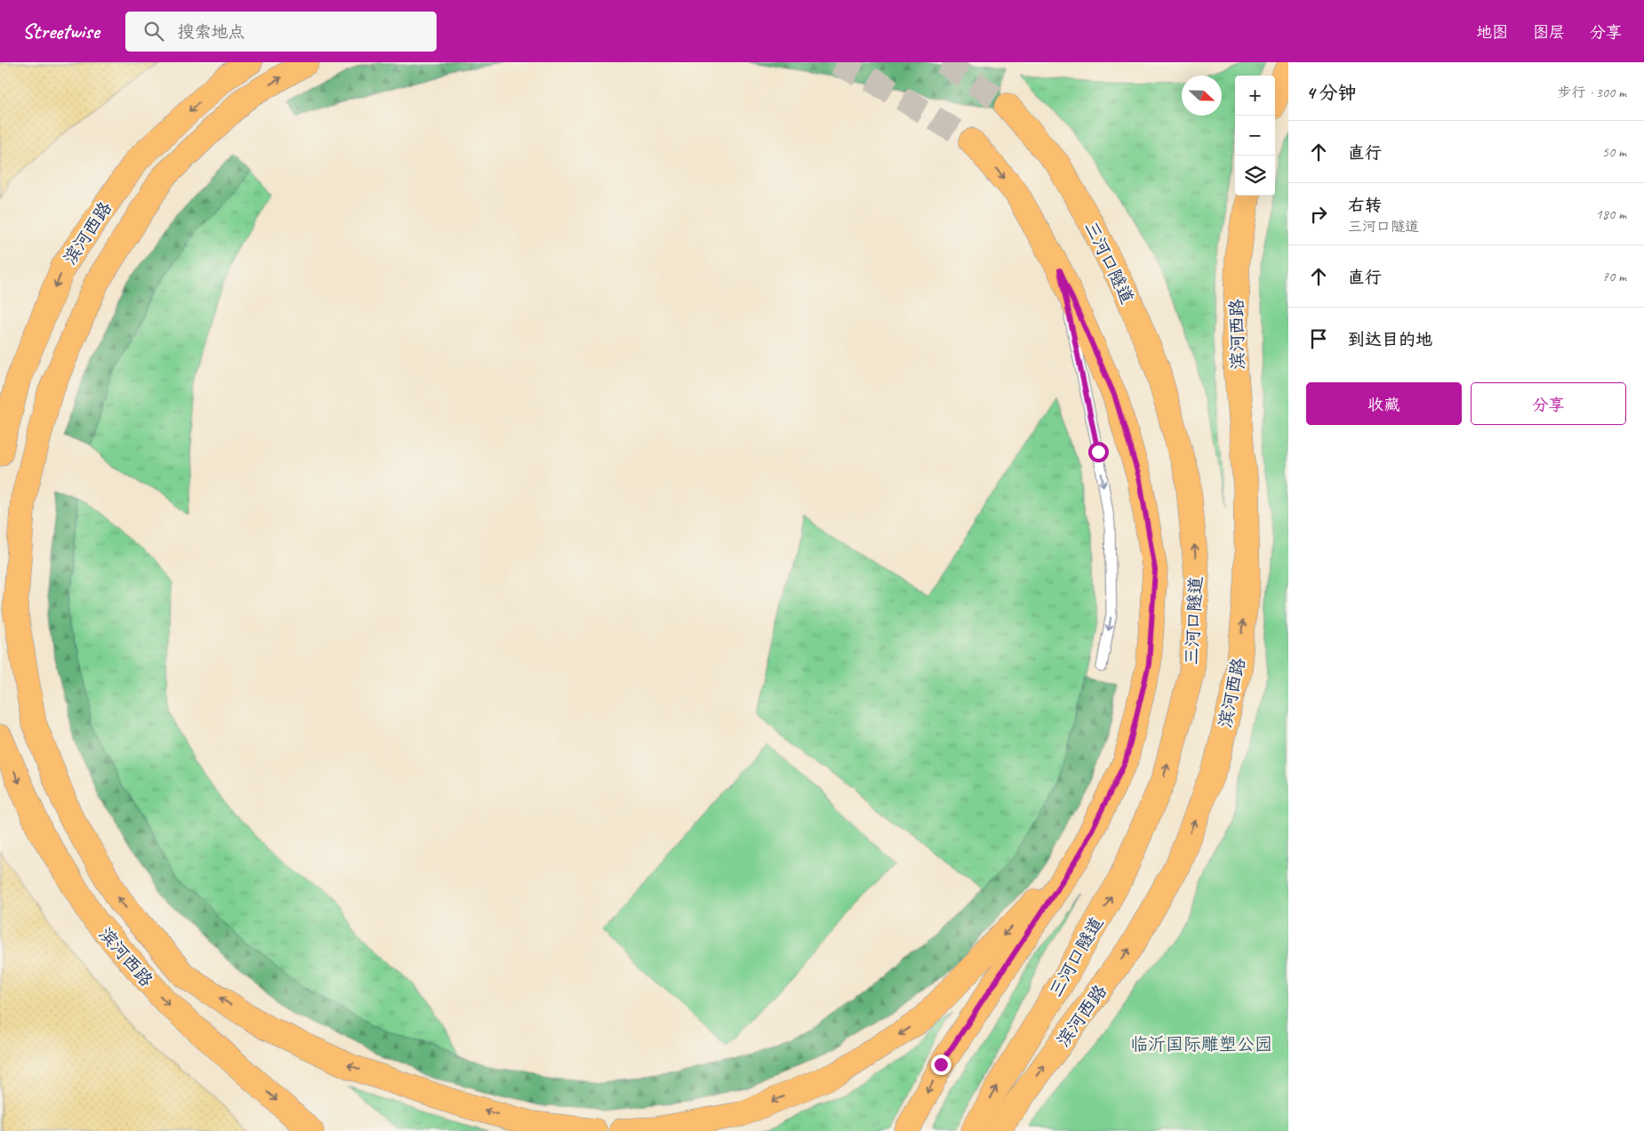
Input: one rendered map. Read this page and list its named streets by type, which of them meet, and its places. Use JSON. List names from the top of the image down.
{
  "streets": {
    "main road": ["滨河西路", "三河口隧道"]
  },
  "parks": ["临沂国际雕塑公园"],
  "north": "right",
  "page": {
    "header": "Streetwise",
    "search": "搜索地点",
    "nav": ["地图", "图层", "分享"],
    "heading": ["4 分钟", "步行 · 300 m"],
    "map_buttons": ["+", "−"],
    "list": [
      ["直行", "50 m"],
      ["右转", "三河口隧道", "180 m"],
      ["直行", "70 m"],
      "到达目的地"
    ],
    "buttons": ["收藏", "分享"]
  }
}
